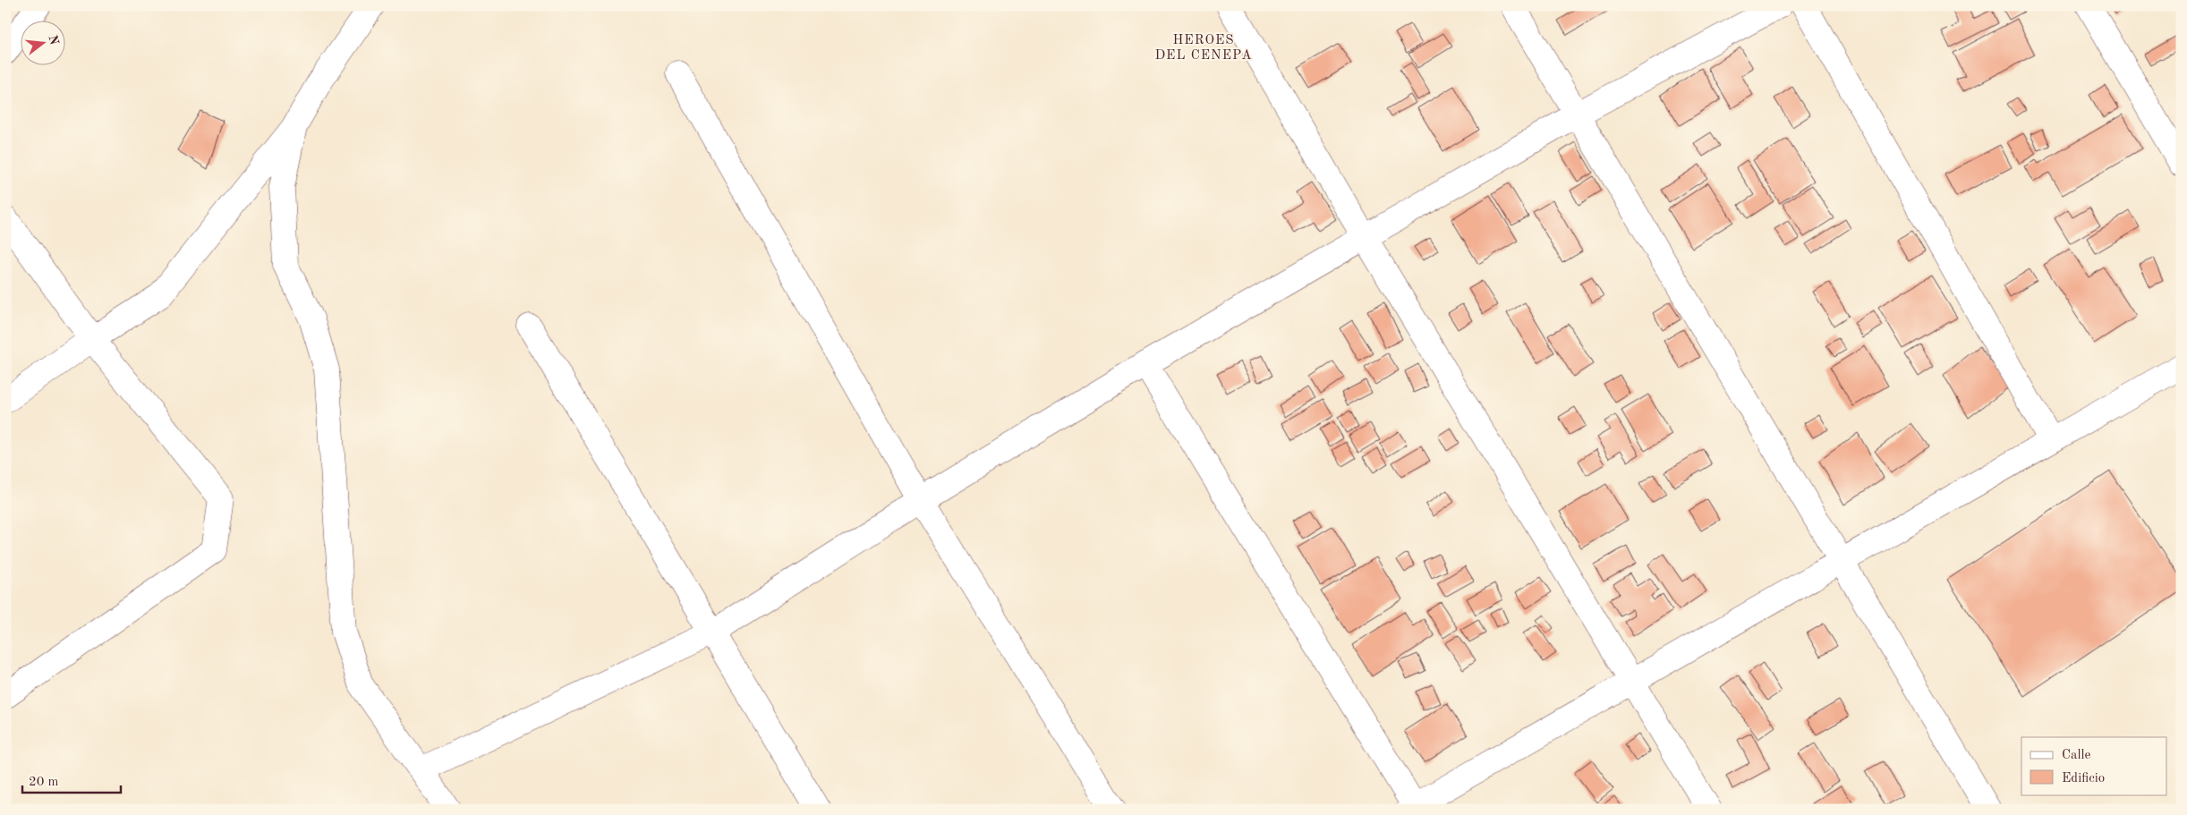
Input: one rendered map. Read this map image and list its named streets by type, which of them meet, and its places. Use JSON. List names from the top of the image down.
{
  "districts": ["HEROES DEL CENEPA"],
  "legend": ["Calle", "Edificio"],
  "scale_bar": "20 m",
  "north": "right"
}
